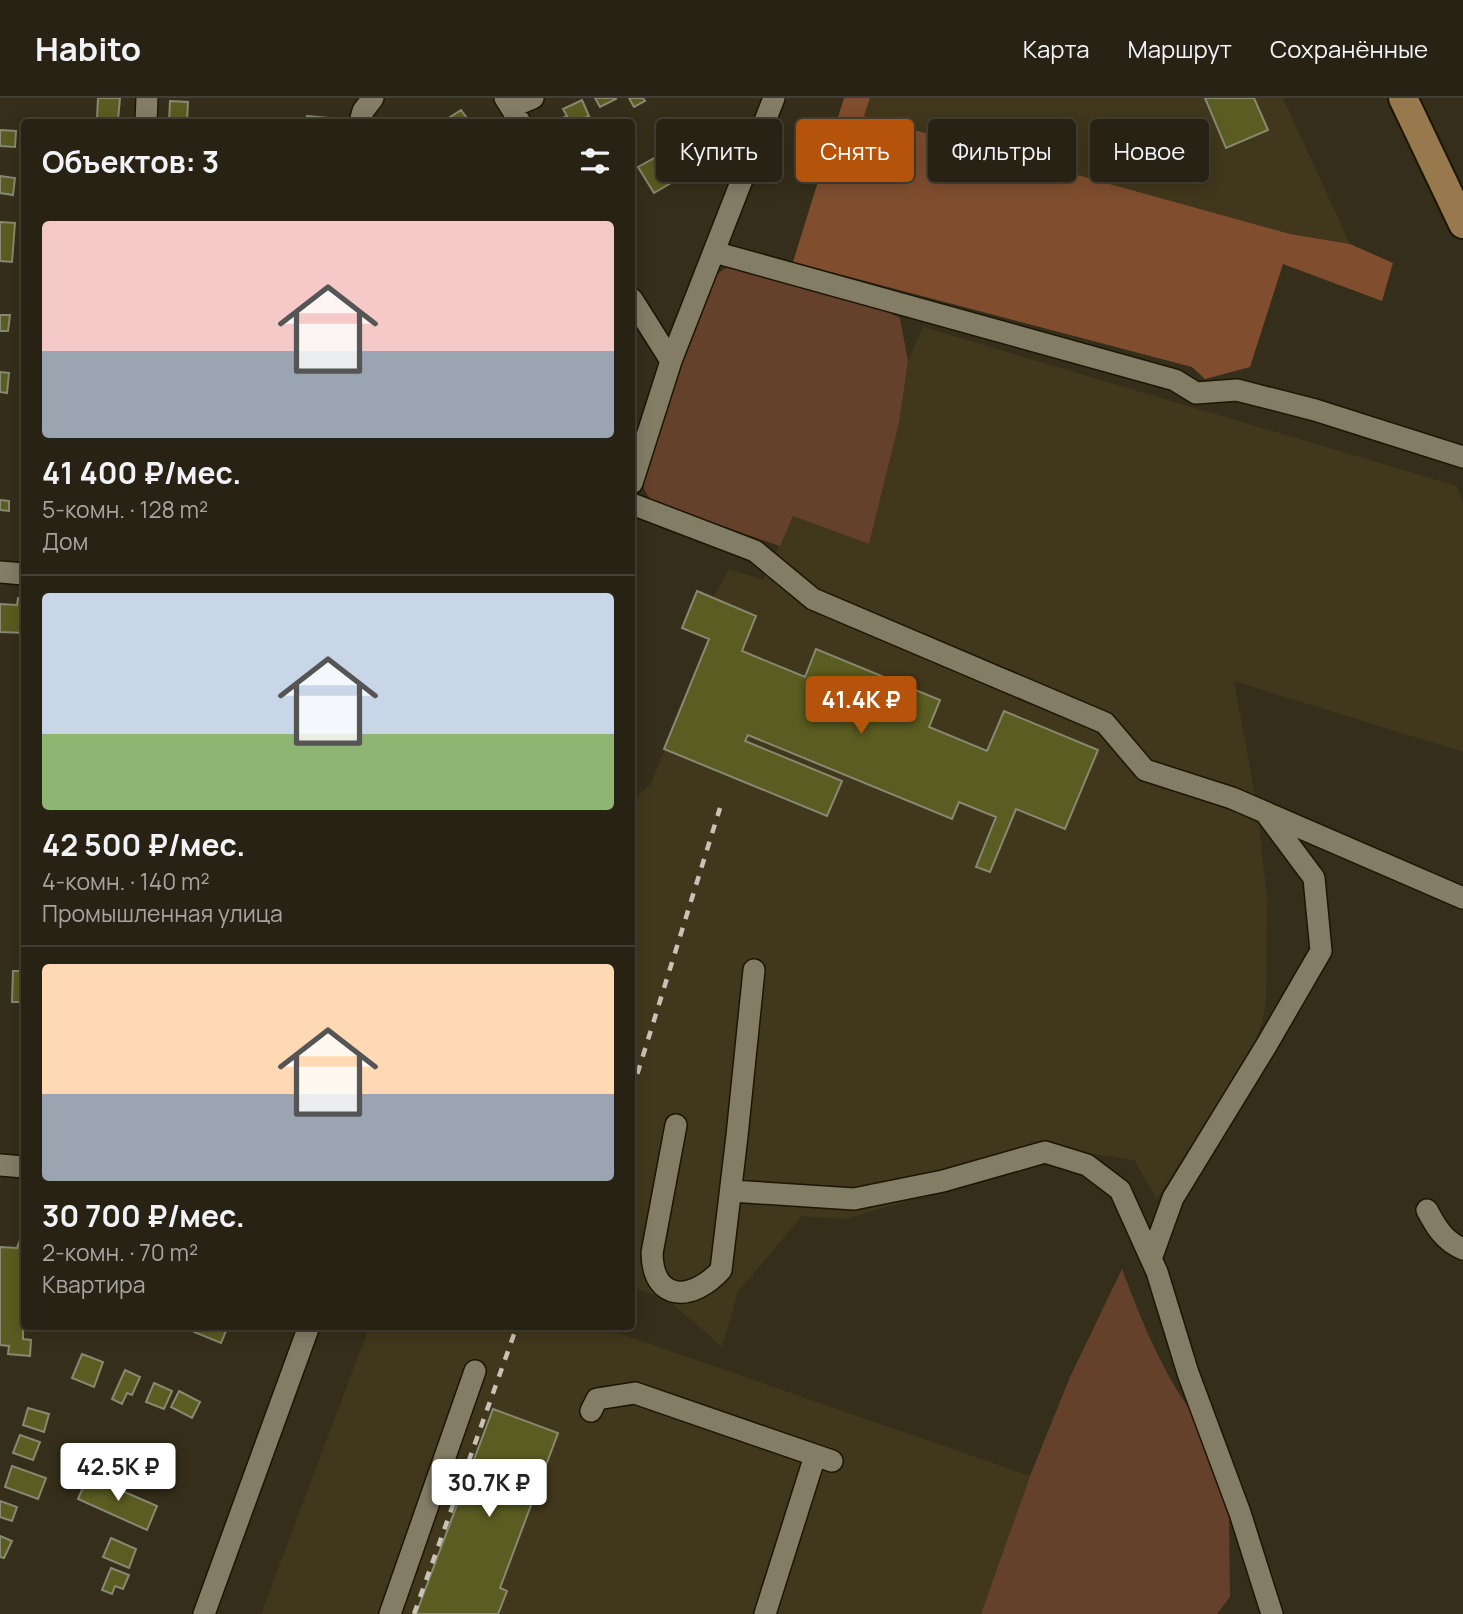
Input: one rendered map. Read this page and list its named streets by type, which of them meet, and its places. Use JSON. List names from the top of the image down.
{
  "page": {
    "header": "Habito",
    "nav": ["Карта", "Маршрут", "Сохранённые"],
    "chip": [
      "Купить",
      "Снять",
      "Фильтры",
      "Новое"
    ],
    "heading": "Объектов: 3",
    "list": [
      {
        "name": "41 400 ₽/мес.",
        "note": "5-комн. · 128 m² · Дом"
      },
      {
        "name": "42 500 ₽/мес.",
        "note": "4-комн. · 140 m² · Промышленная улица"
      },
      {
        "name": "30 700 ₽/мес.",
        "note": "2-комн. · 70 m² · Квартира"
      }
    ],
    "price": ["41.4K ₽", "42.5K ₽", "30.7K ₽"]
  }
}
